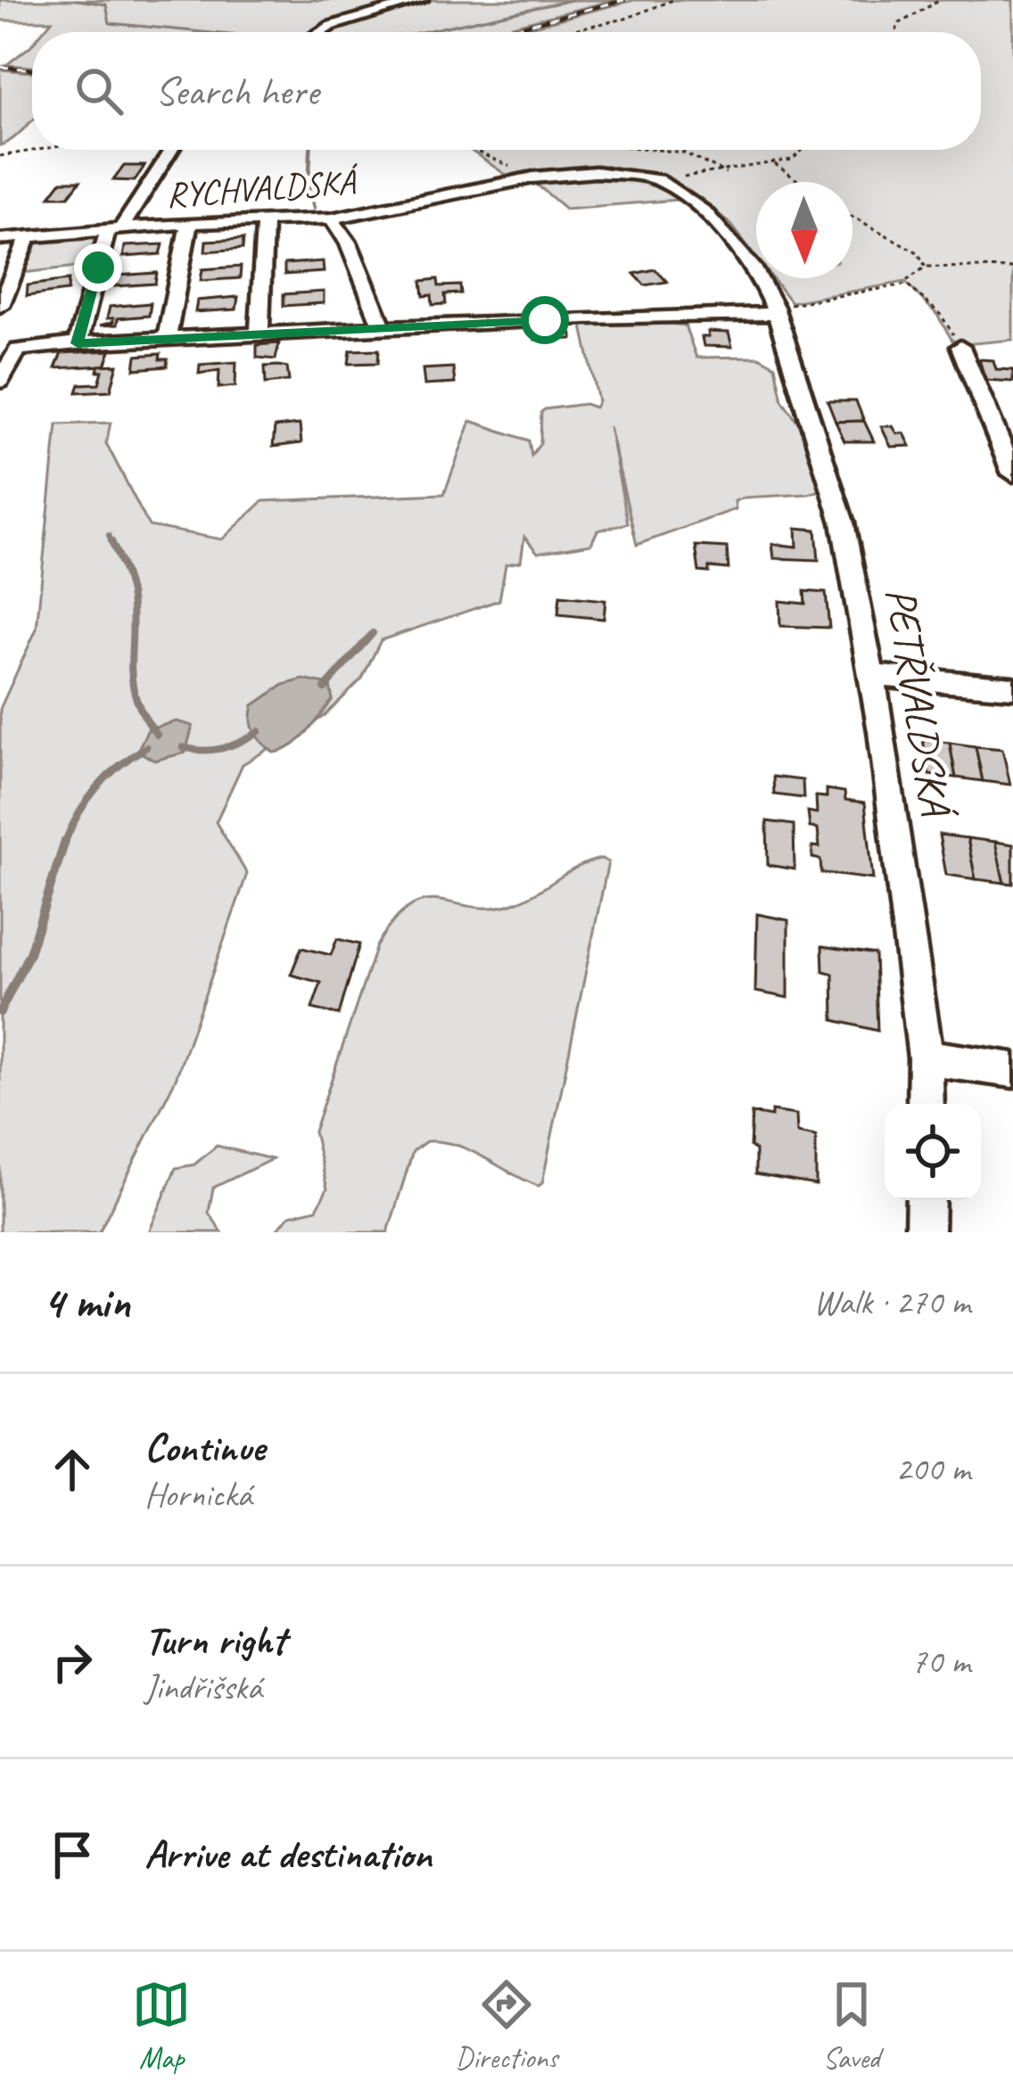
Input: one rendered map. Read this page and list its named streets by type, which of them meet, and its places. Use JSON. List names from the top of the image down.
{
  "streets": {
    "street": ["RYCHVALDSKÁ", "PETŘVALDSKÁ"]
  },
  "crossings": [
    ["RYCHVALDSKÁ", "PETŘVALDSKÁ"]
  ],
  "north": "bottom",
  "page": {
    "search": "Search here",
    "heading": ["4 min", "Walk · 270 m"],
    "list": [
      ["Continue", "Hornická", "200 m"],
      ["Turn right", "Jindřišská", "70 m"],
      "Arrive at destination"
    ],
    "nav": ["Map", "Directions", "Saved"]
  }
}
